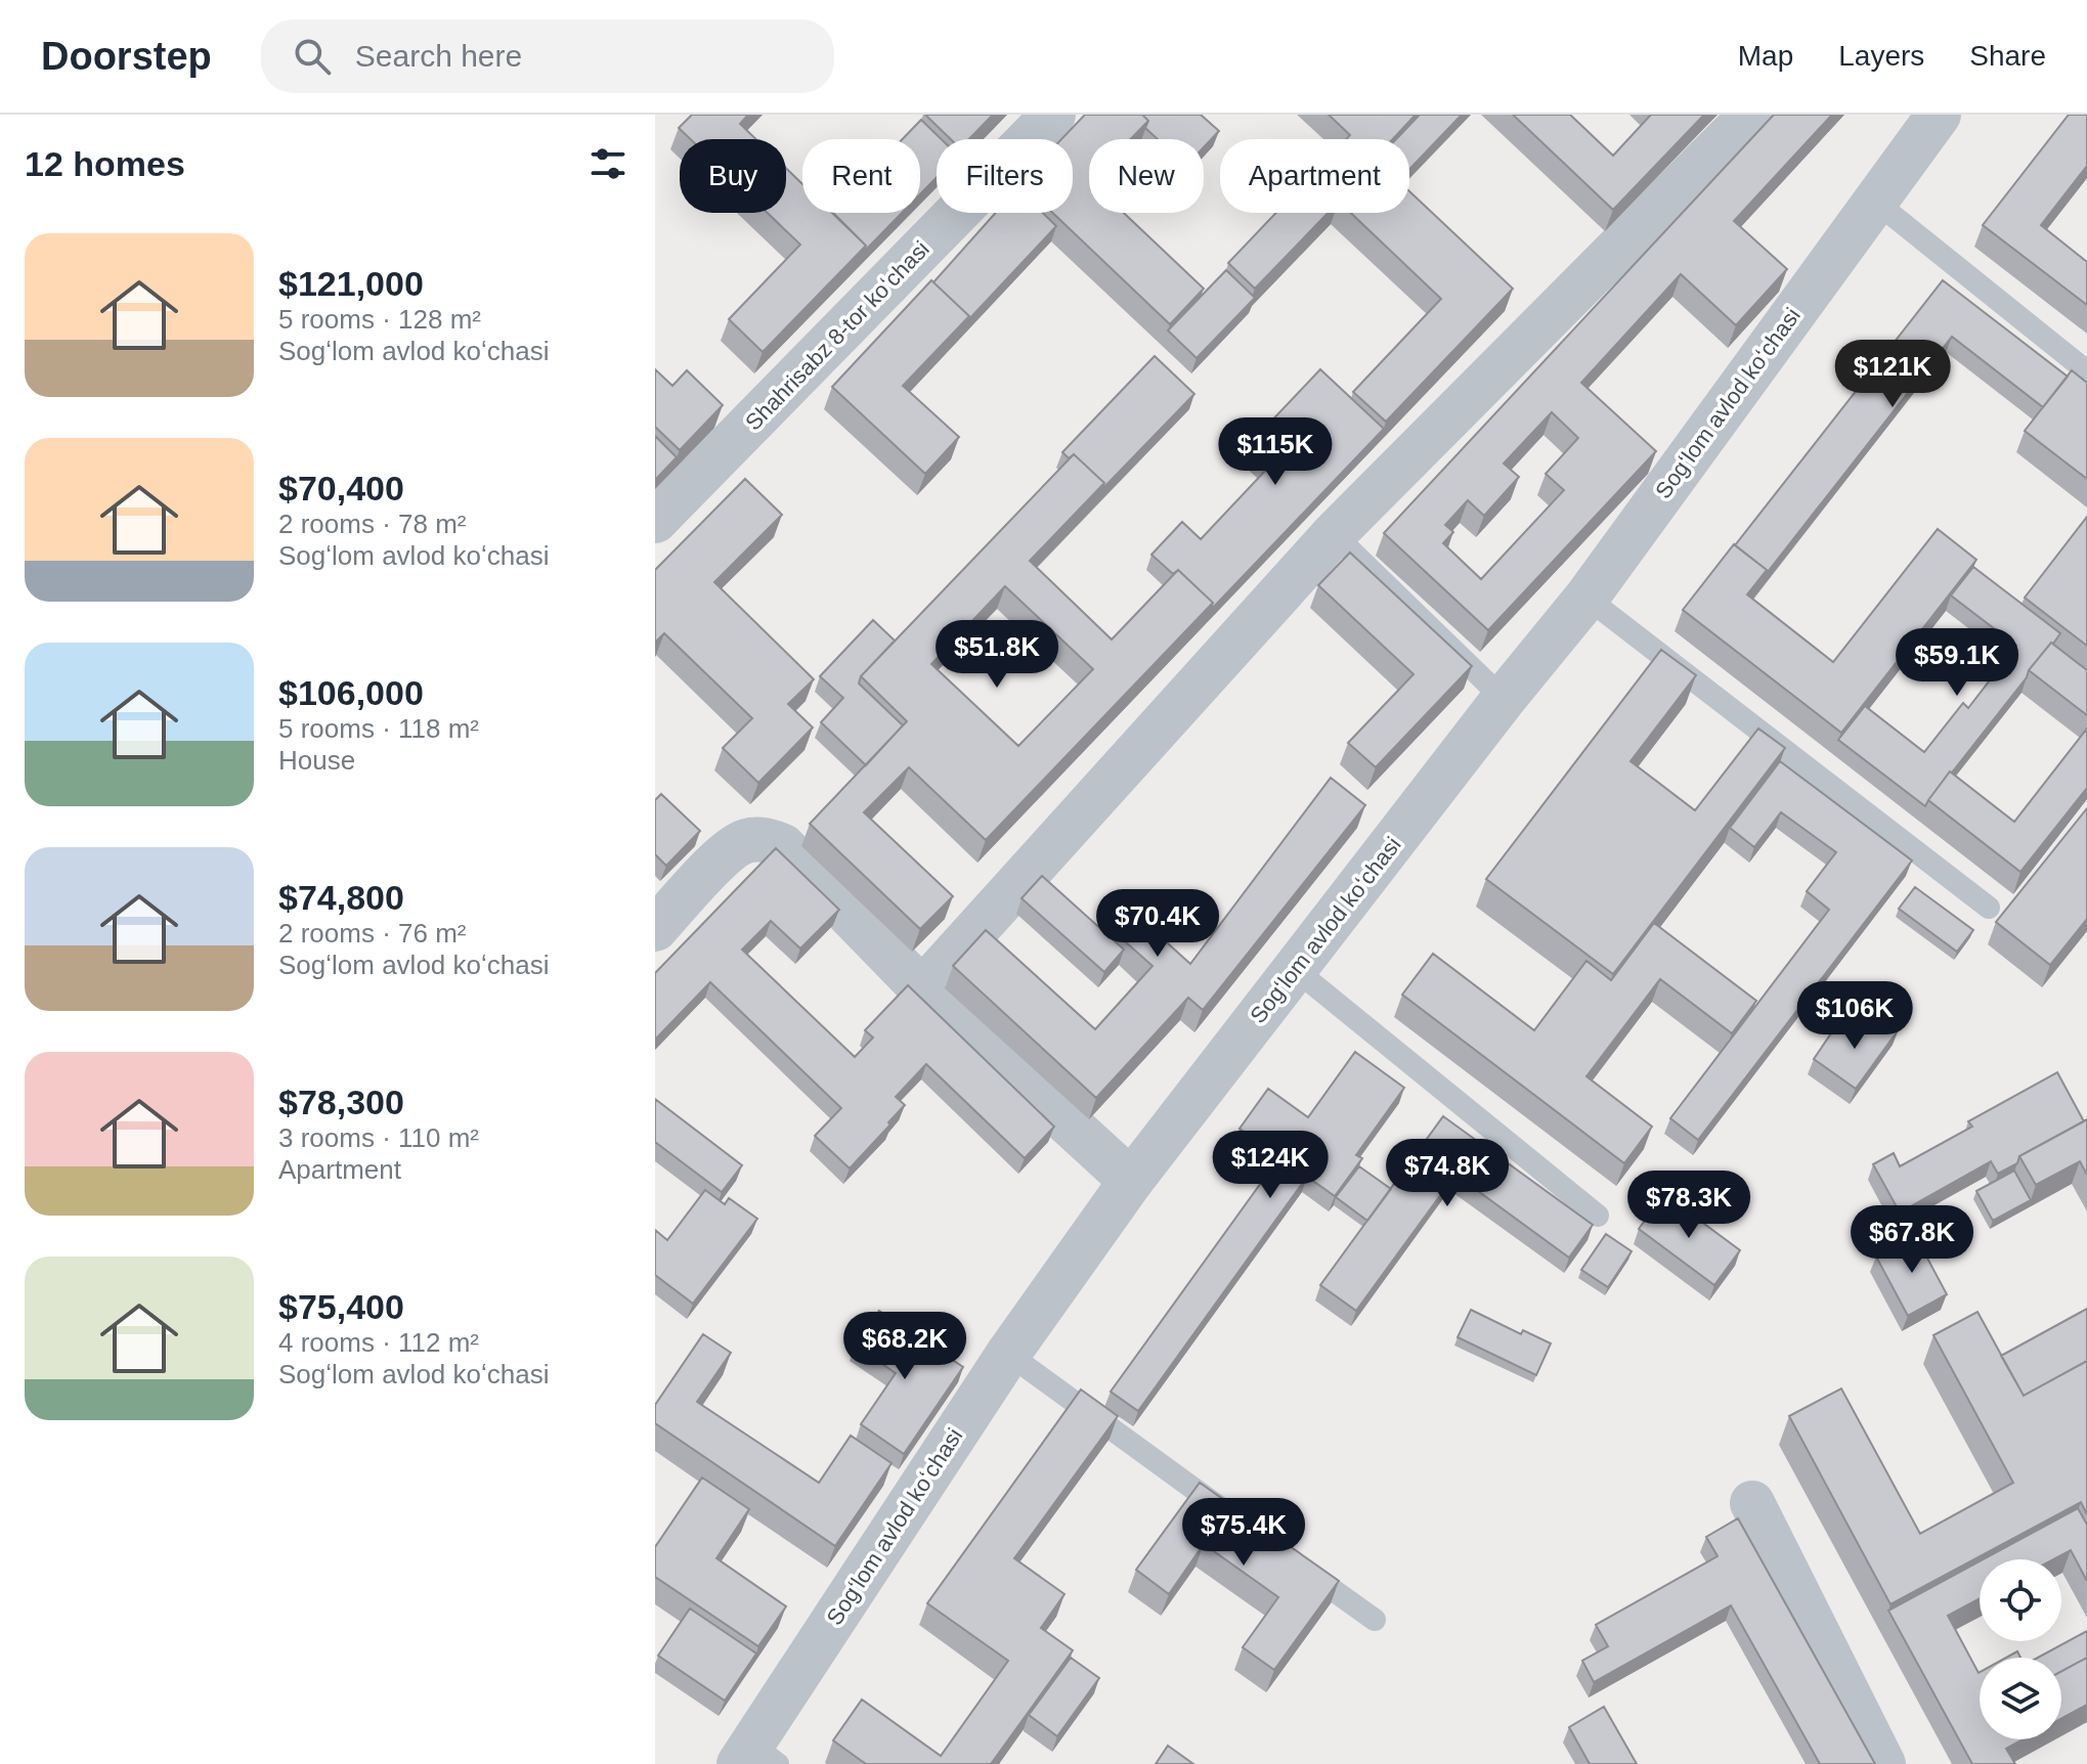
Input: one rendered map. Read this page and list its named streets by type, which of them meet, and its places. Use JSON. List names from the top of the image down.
{
  "streets": {
    "street": ["Shahrisabz 8-tor koʻchasi", "Sogʻlom avlod koʻchasi"]
  },
  "page": {
    "header": "Doorstep",
    "search": "Search here",
    "nav": ["Map", "Layers", "Share"],
    "heading": "12 homes",
    "chip": [
      "Buy",
      "Rent",
      "Filters",
      "New",
      "Apartment"
    ],
    "list": [
      {
        "name": "$121,000",
        "note": "5 rooms · 128 m² · Sogʻlom avlod koʻchasi"
      },
      {
        "name": "$70,400",
        "note": "2 rooms · 78 m² · Sogʻlom avlod koʻchasi"
      },
      {
        "name": "$106,000",
        "note": "5 rooms · 118 m² · House"
      },
      {
        "name": "$74,800",
        "note": "2 rooms · 76 m² · Sogʻlom avlod koʻchasi"
      },
      {
        "name": "$78,300",
        "note": "3 rooms · 110 m² · Apartment"
      },
      {
        "name": "$75,400",
        "note": "4 rooms · 112 m² · Sogʻlom avlod koʻchasi"
      }
    ],
    "price": [
      "$121K",
      "$115K",
      "$51.8K",
      "$59.1K",
      "$70.4K",
      "$106K",
      "$124K",
      "$74.8K",
      "$78.3K",
      "$67.8K",
      "$68.2K",
      "$75.4K"
    ]
  }
}
